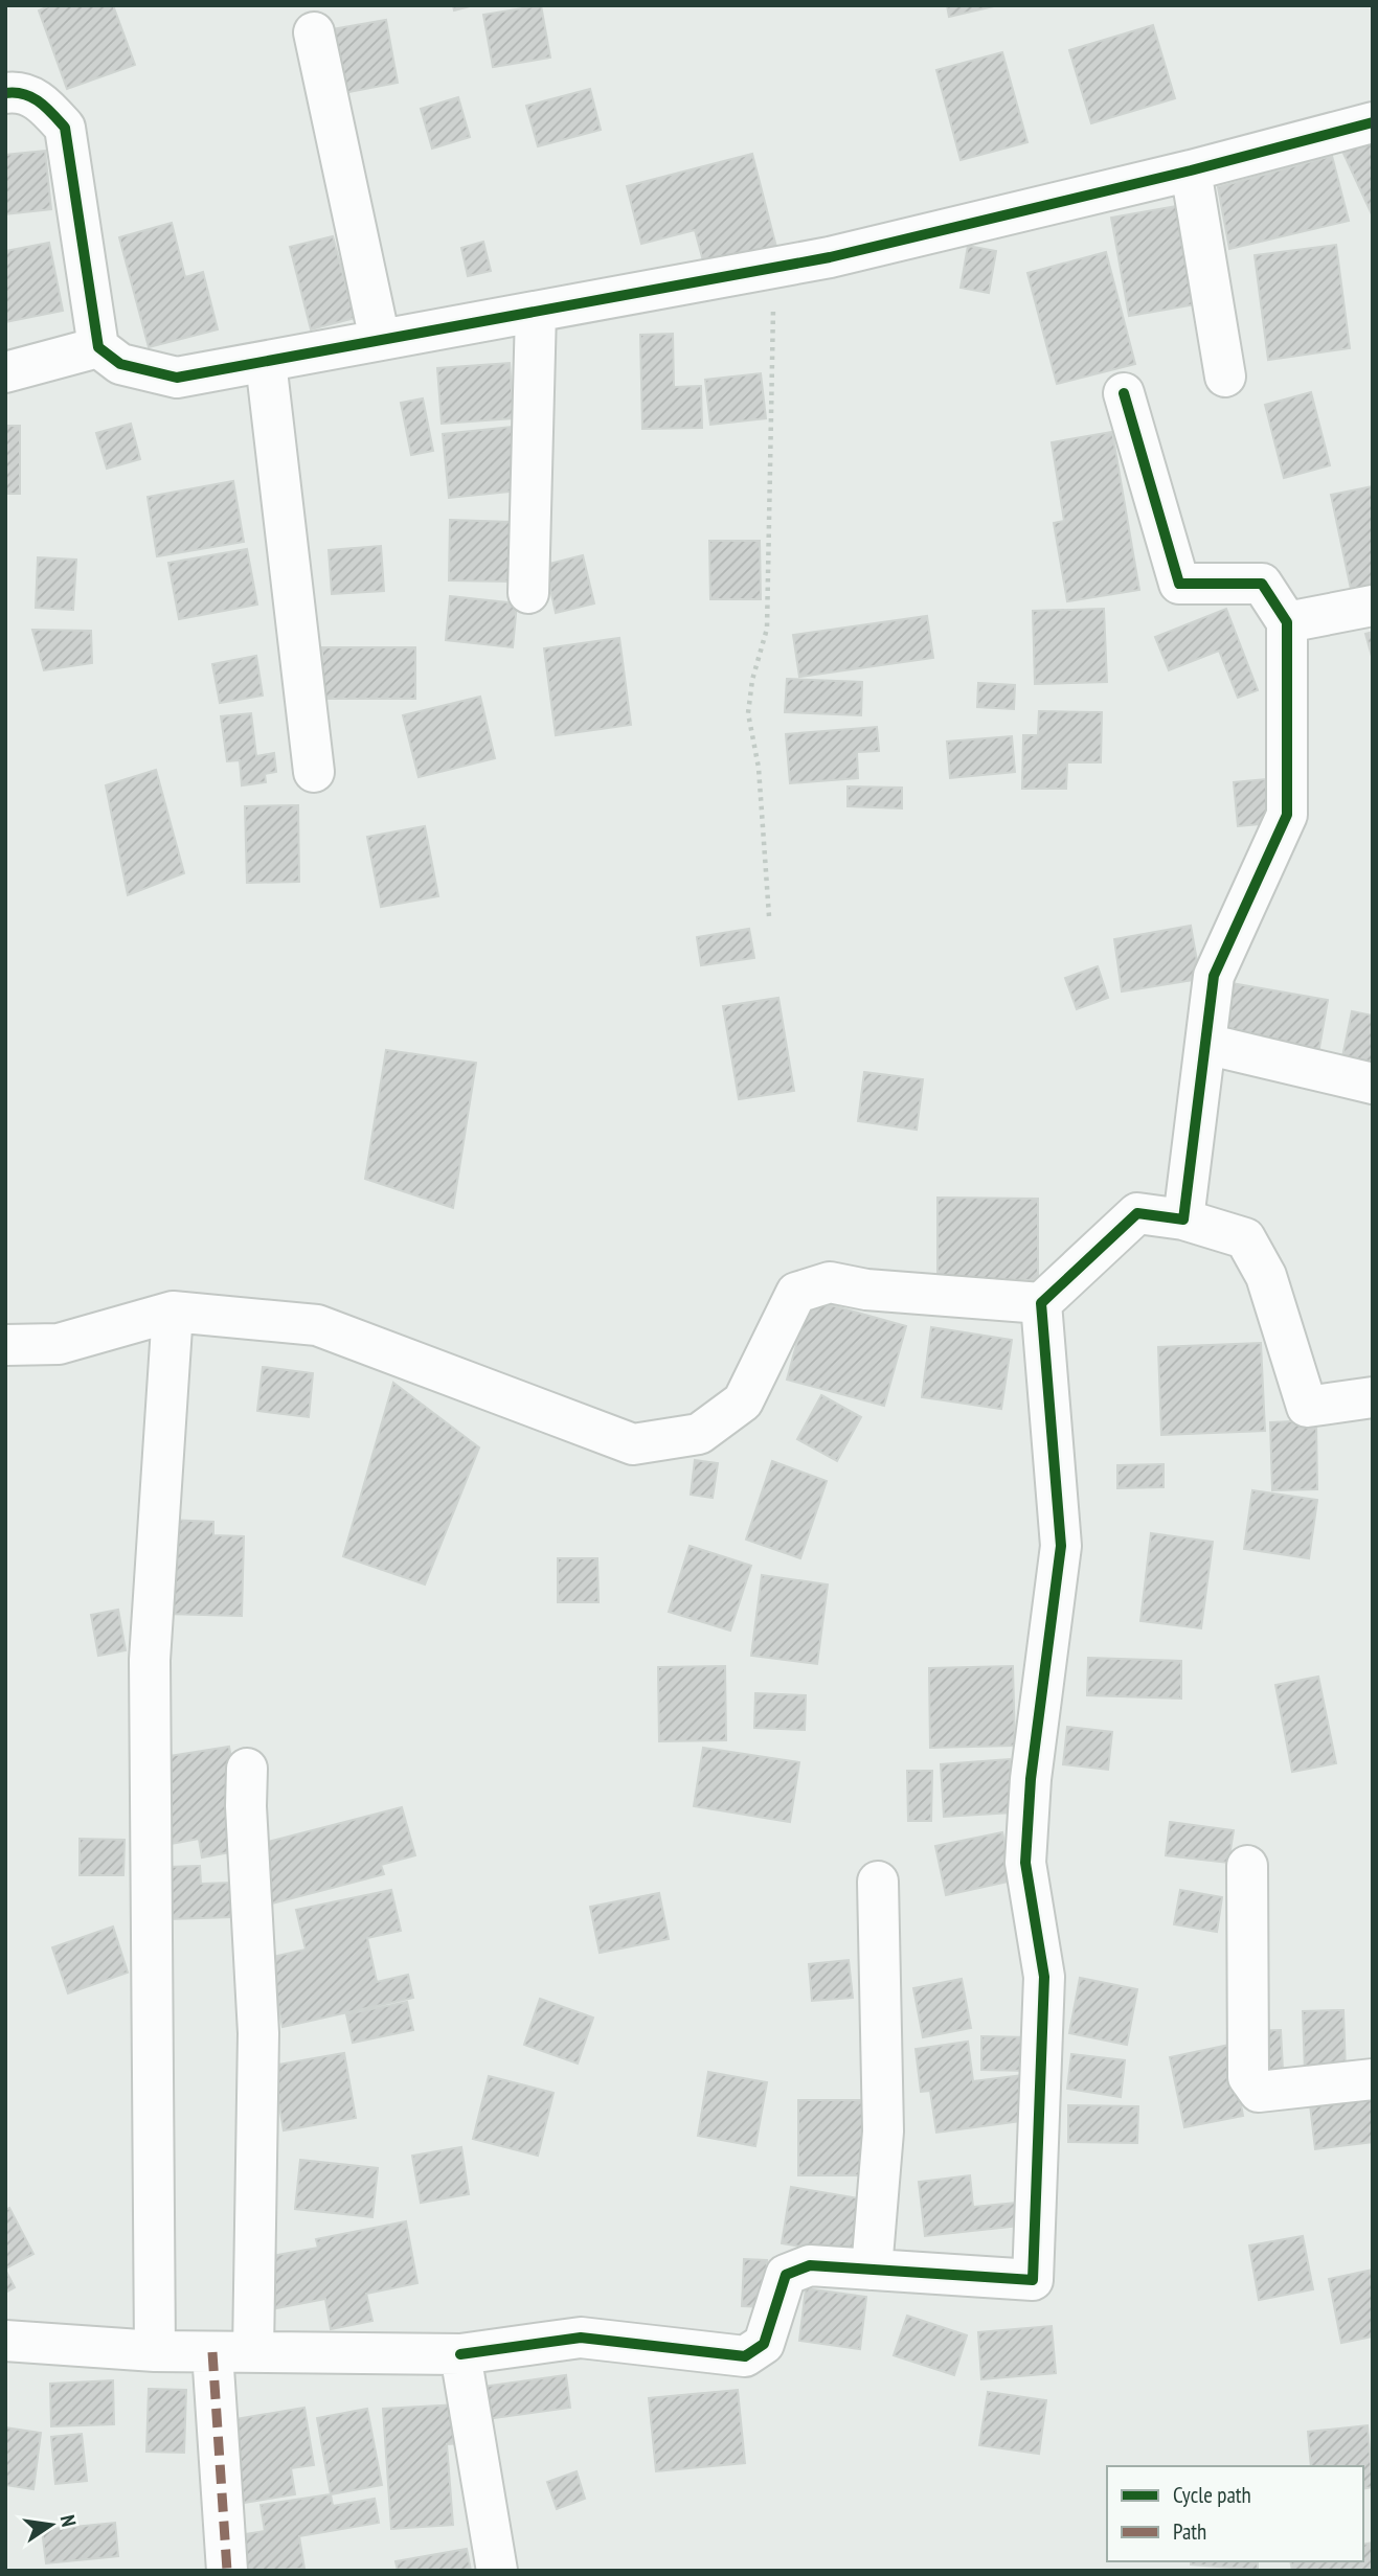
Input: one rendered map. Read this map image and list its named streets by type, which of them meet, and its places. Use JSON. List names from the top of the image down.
{
  "legend": ["Cycle path", "Path"],
  "north": "right"
}
